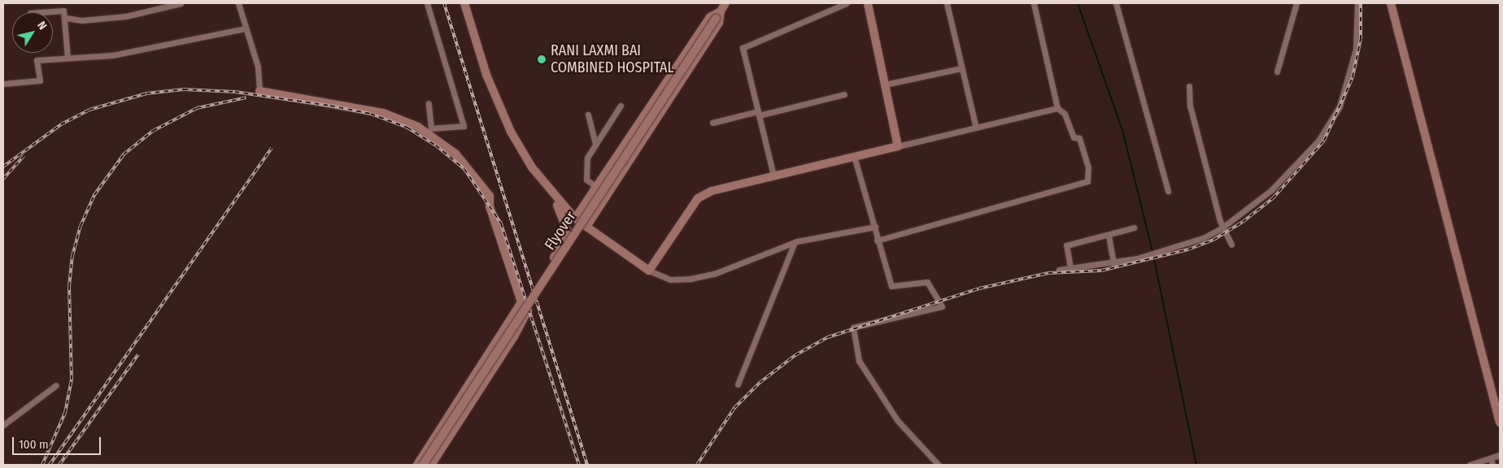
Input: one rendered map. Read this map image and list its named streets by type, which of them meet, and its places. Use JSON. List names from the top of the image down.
{
  "streets": {
    "street": ["Flyover"]
  },
  "places": ["RANI LAXMI BAI COMBINED HOSPITAL"],
  "scale_bar": "100 m",
  "north": "top right"
}
